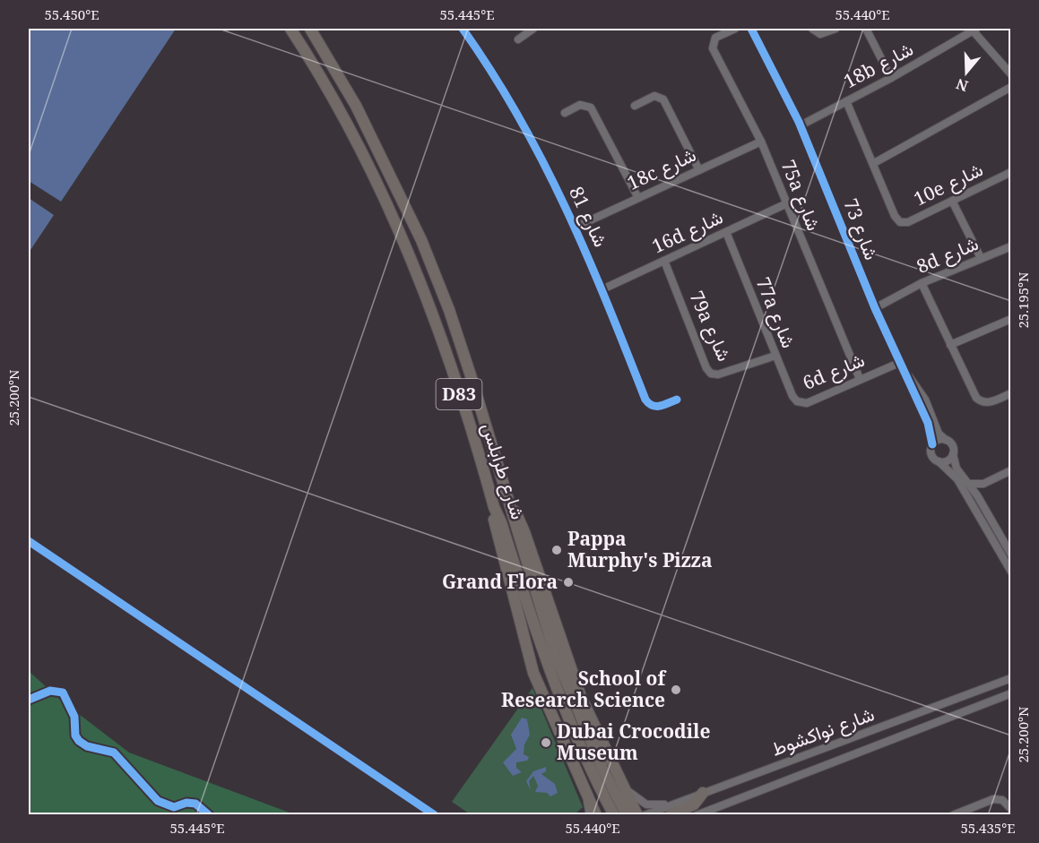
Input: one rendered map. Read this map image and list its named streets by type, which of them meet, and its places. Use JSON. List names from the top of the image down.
{
  "streets": {
    "highway": ["D83", "شارع طرابلس"],
    "street": [
      "18b شارع",
      "18c شارع",
      "10e شارع",
      "75a شارع",
      "شارع 81",
      "شارع 73",
      "16d شارع",
      "8d شارع",
      "77a شارع",
      "79a شارع",
      "6d شارع",
      "شارع نواكشوط"
    ]
  },
  "crossings": [
    ["18b شارع", "شارع 73"],
    ["18c شارع", "75a شارع"],
    ["18c شارع", "شارع 81"],
    ["75a شارع", "16d شارع"],
    ["75a شارع", "6d شارع"],
    ["شارع 81", "16d شارع"],
    ["شارع 73", "8d شارع"],
    ["شارع 73", "6d شارع"],
    ["16d شارع", "77a شارع"],
    ["16d شارع", "79a شارع"],
    ["77a شارع", "79a شارع"],
    ["77a شارع", "6d شارع"]
  ],
  "places": [
    "Pappa Murphy's Pizza",
    "Grand Flora",
    "School of Research Science",
    "Dubai Crocodile Museum"
  ],
  "north": "bottom",
  "coordinates": [
    "55.450°E",
    "55.445°E",
    "55.440°E",
    "25.195°N",
    "25.200°N",
    "55.435°E"
  ]
}
